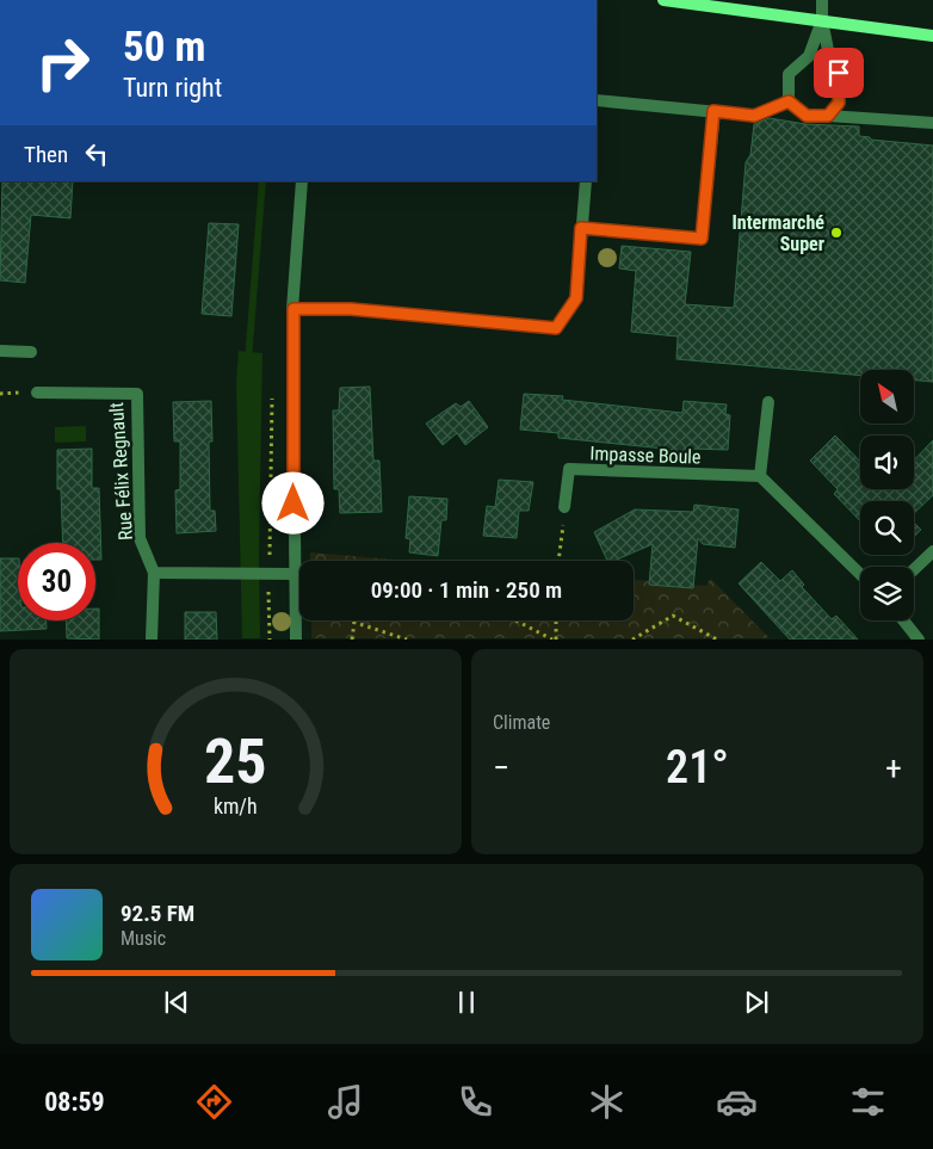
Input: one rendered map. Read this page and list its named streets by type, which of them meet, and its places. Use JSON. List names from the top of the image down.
{
  "streets": {
    "street": ["Impasse Boule", "Rue Félix Regnault"]
  },
  "places": ["Intermarché Super"],
  "north": "top left",
  "page": {
    "turn": ["50 m", "Turn right"],
    "then": "Then",
    "limit": "30",
    "trip": "09:00 · 1 min · 250 m",
    "tile": "Climate",
    "heat": ["−", "21°", "+"],
    "song": ["92.5 FM", "Music"],
    "tabs": "08:59",
    "gauge": ["25", "km/h"]
  }
}
